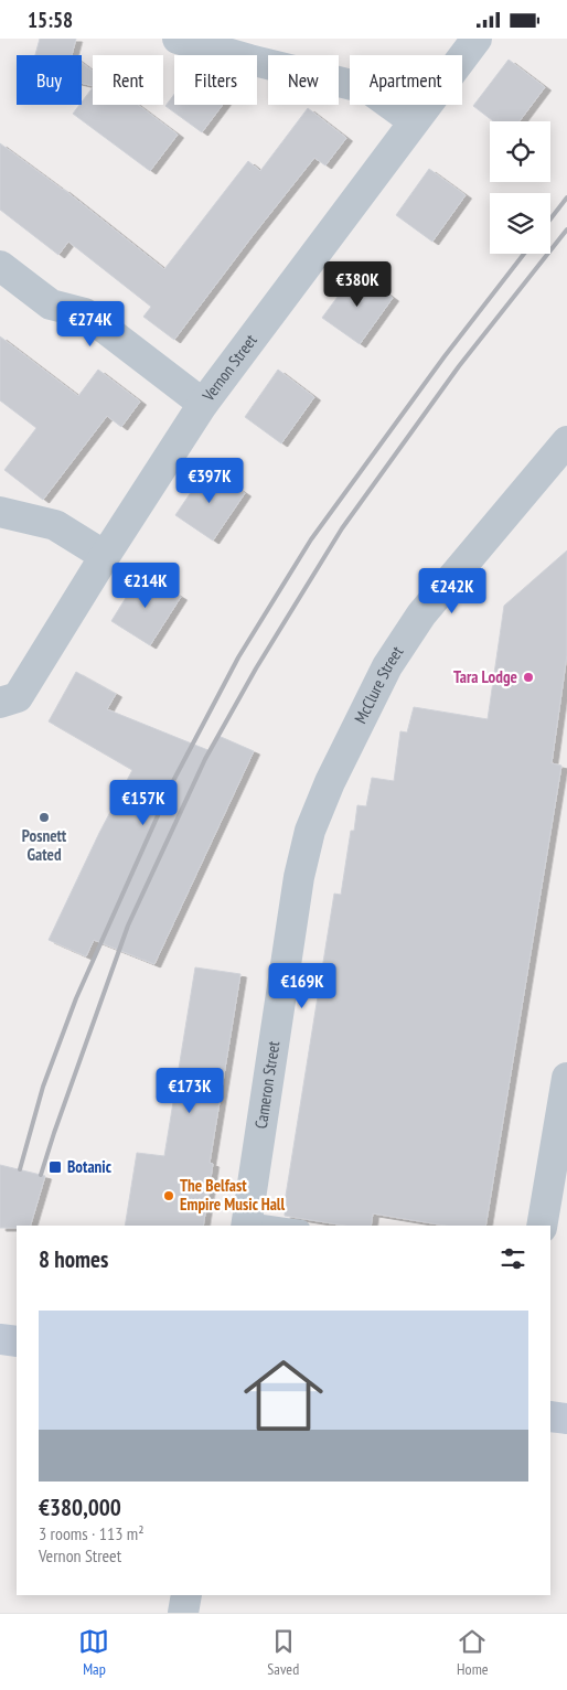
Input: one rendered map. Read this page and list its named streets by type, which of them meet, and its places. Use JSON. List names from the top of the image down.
{
  "streets": {
    "street": ["Vernon Street", "McClure Street", "Cameron Street"]
  },
  "crossings": [
    ["McClure Street", "Cameron Street"]
  ],
  "places": {
    "other": ["Tara Lodge", "Posnett Gated", "The Belfast Empire Music Hall"],
    "transit": ["Botanic"]
  },
  "page": {
    "status": "15:58",
    "chip": [
      "Buy",
      "Rent",
      "Filters",
      "New",
      "Apartment"
    ],
    "price": [
      "€380K",
      "€274K",
      "€397K",
      "€214K",
      "€242K",
      "€157K",
      "€169K",
      "€173K"
    ],
    "heading": "8 homes",
    "list": [
      {
        "name": "€380,000",
        "note": "3 rooms · 113 m² · Vernon Street"
      }
    ],
    "tabs": ["Map", "Saved", "Home"]
  }
}
